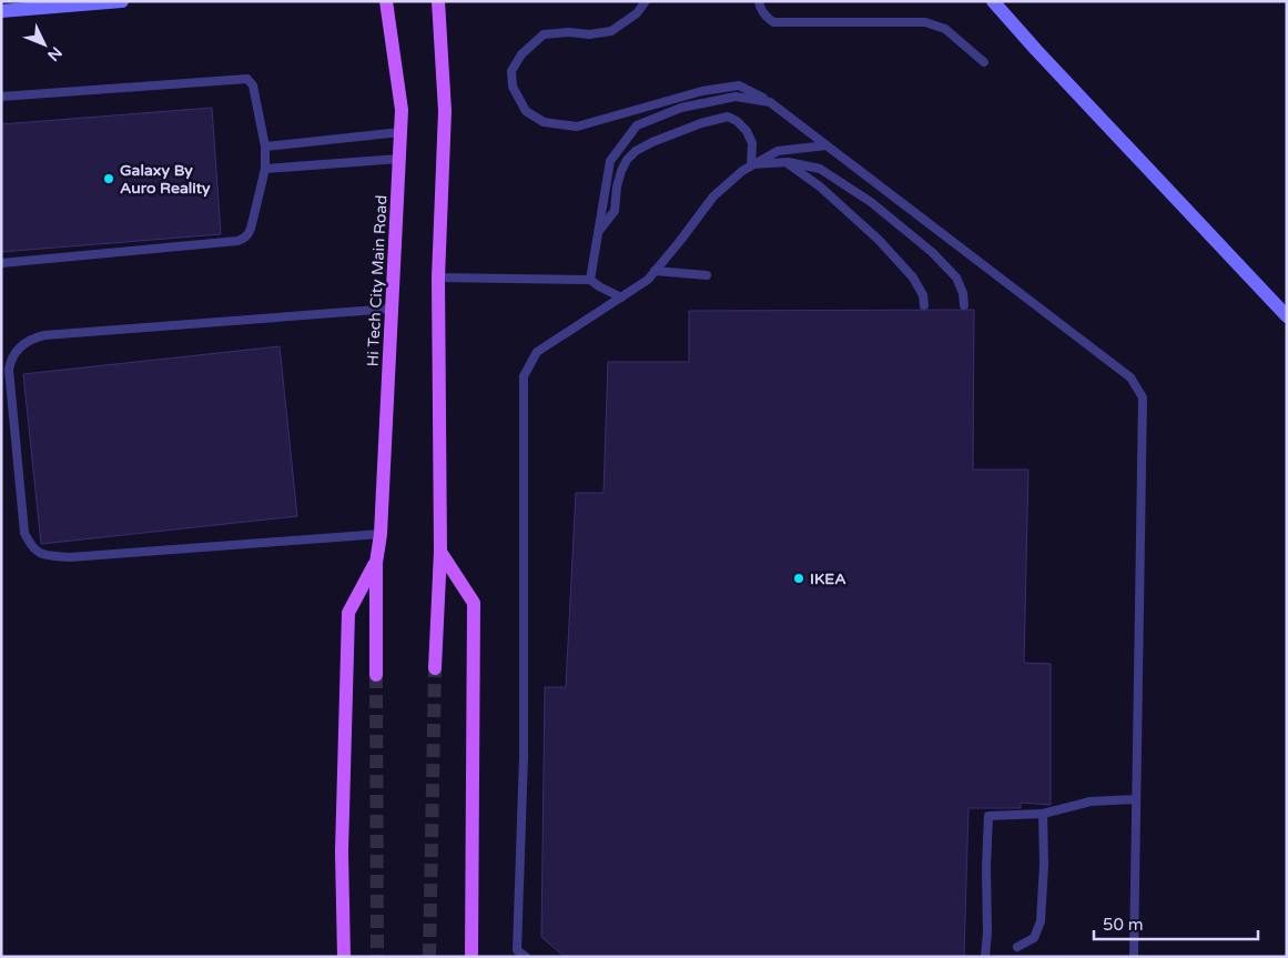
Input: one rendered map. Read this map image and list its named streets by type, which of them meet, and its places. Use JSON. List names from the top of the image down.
{
  "streets": {
    "main road": ["Hi Tech City Main Road"]
  },
  "places": ["Galaxy By Auro Reality", "IKEA"],
  "scale_bar": "50 m",
  "north": "bottom right"
}
